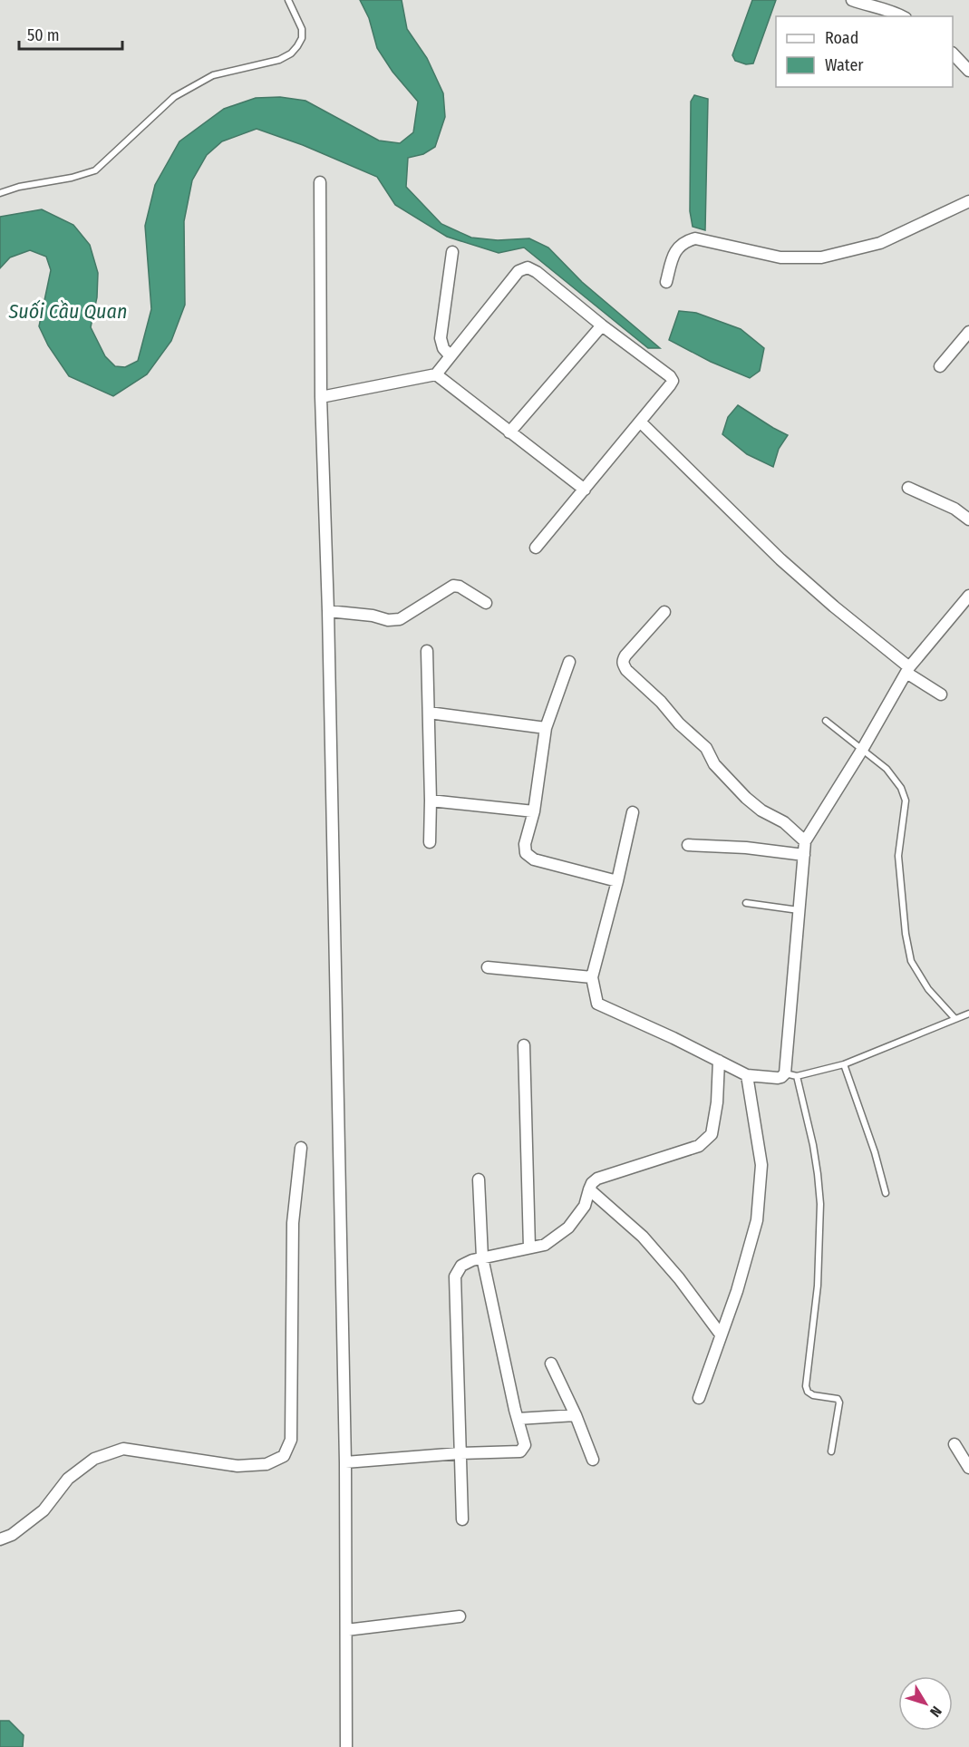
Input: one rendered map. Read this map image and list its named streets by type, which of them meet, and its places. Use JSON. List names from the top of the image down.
{
  "water": ["Suối Cầu Quan"],
  "legend": ["Road", "Water"],
  "scale_bar": "50 m",
  "north": "bottom right"
}
